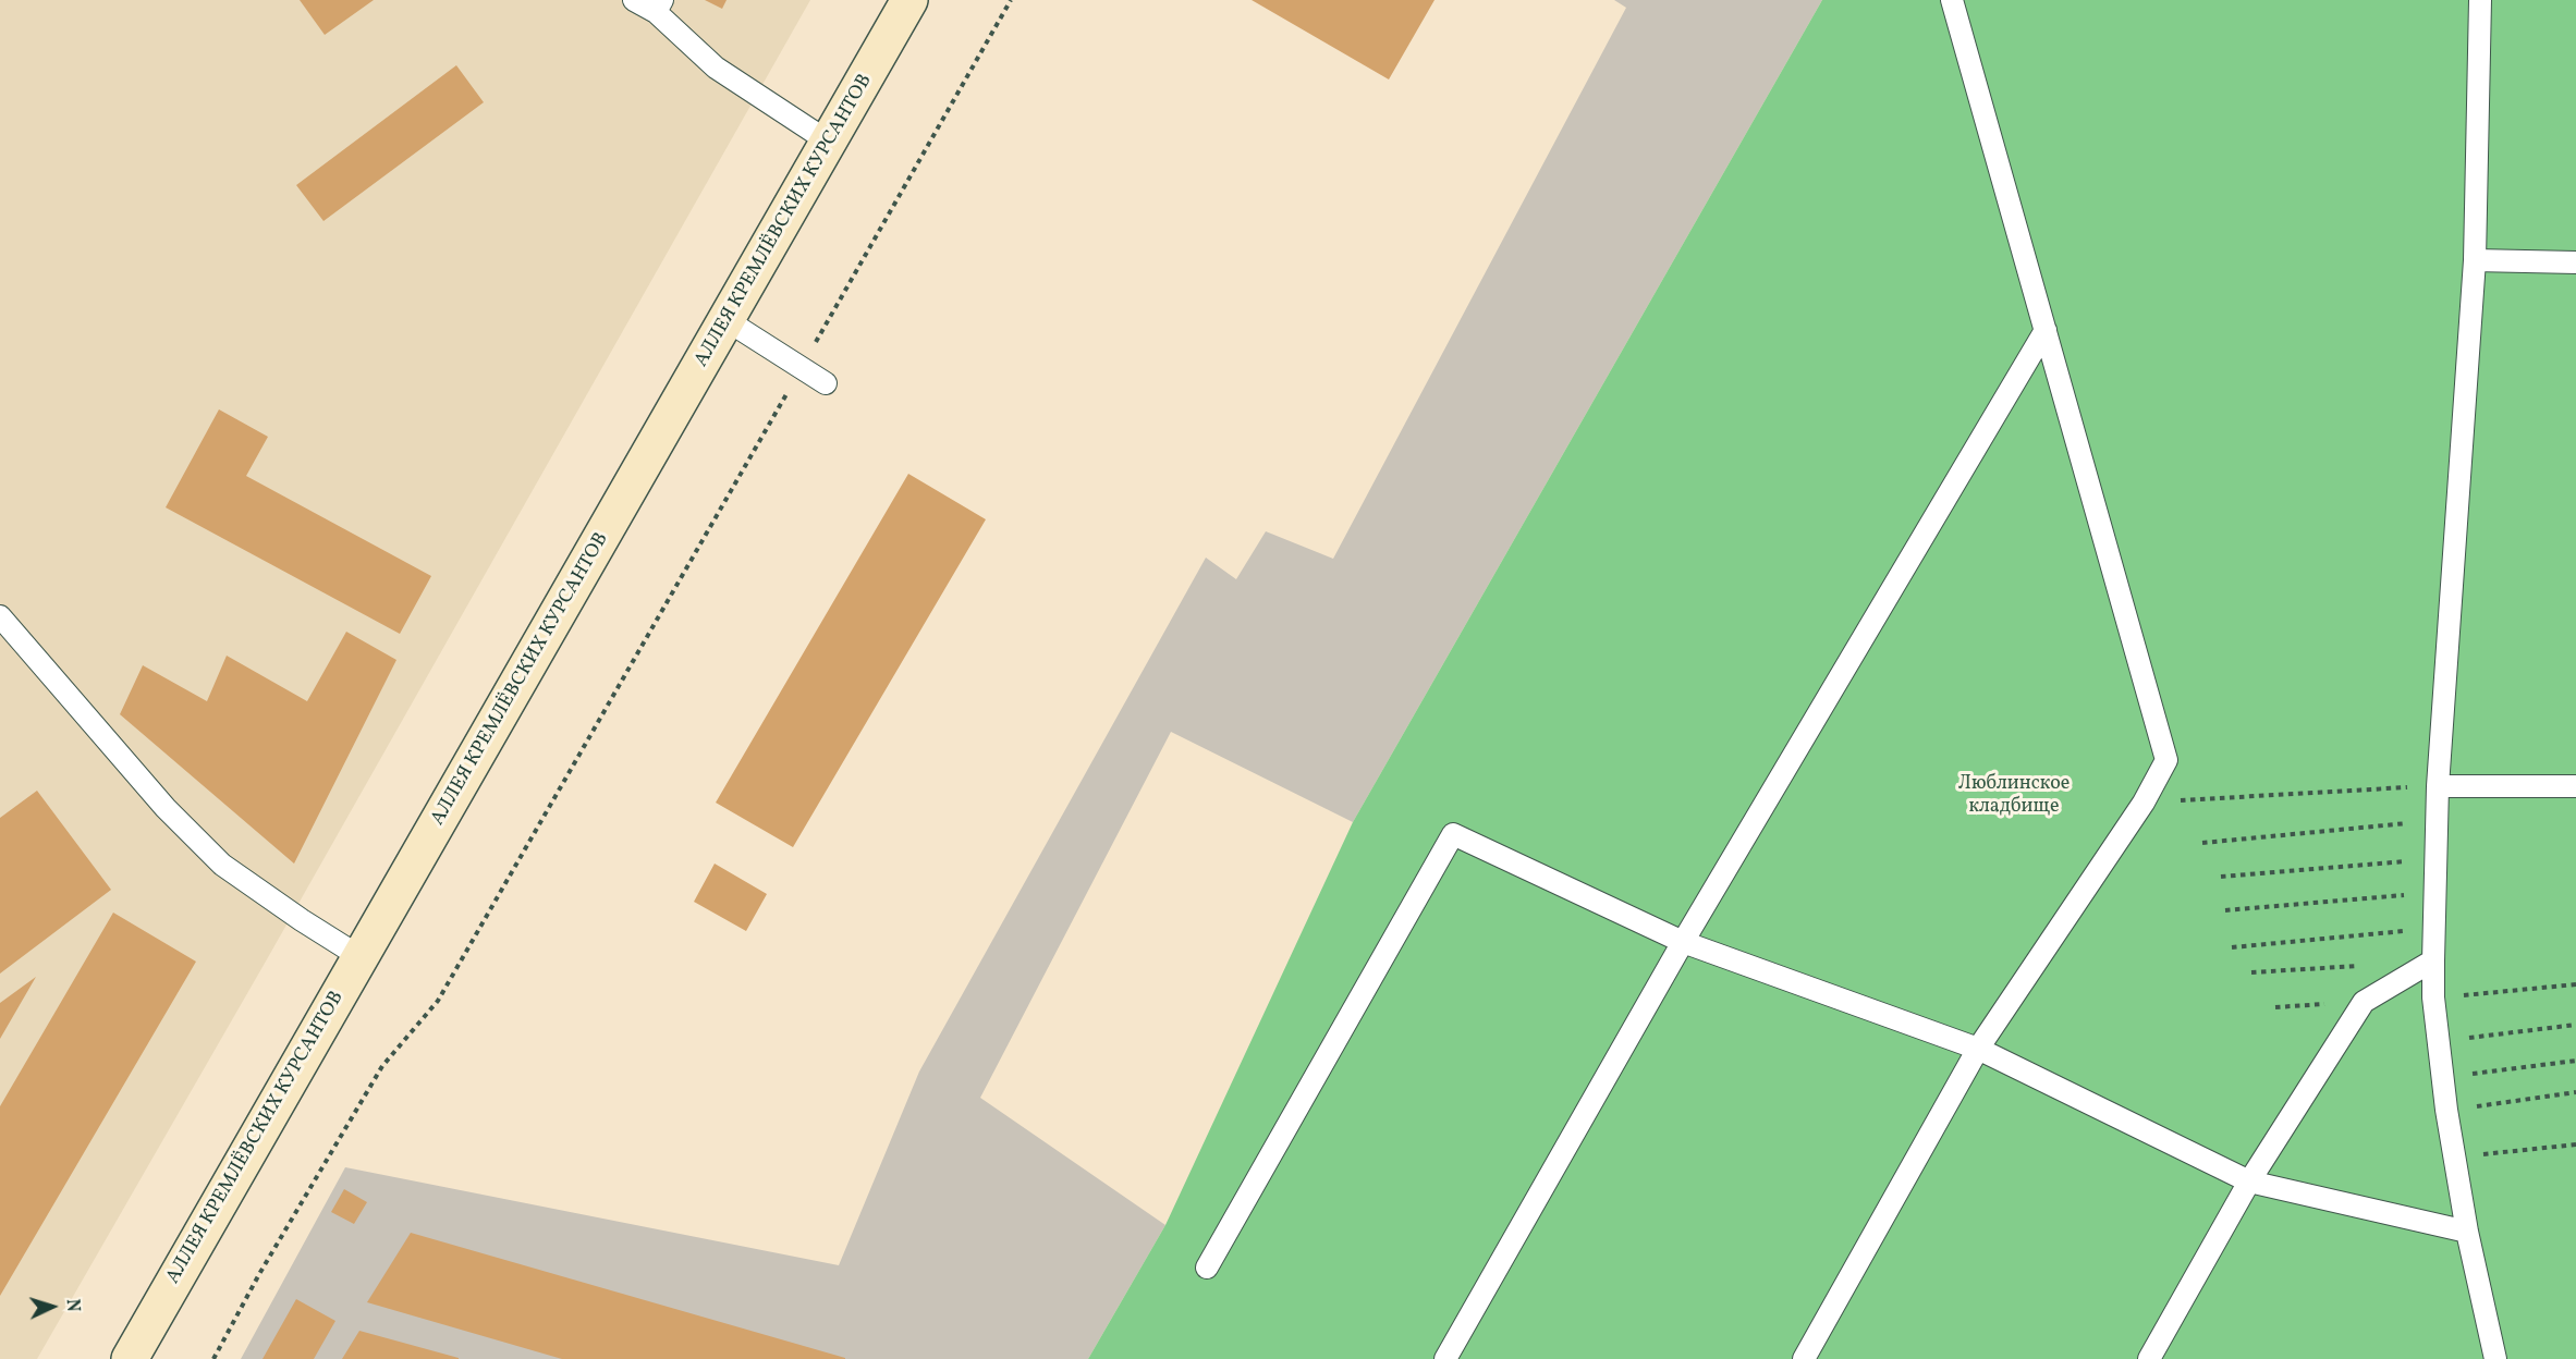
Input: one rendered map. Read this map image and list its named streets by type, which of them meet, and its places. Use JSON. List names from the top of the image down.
{
  "streets": {
    "main road": ["АЛЛЕЯ КРЕМЛЁВСКИХ КУРСАНТОВ"]
  },
  "parks": ["Люблинское кладбище"],
  "north": "right"
}
